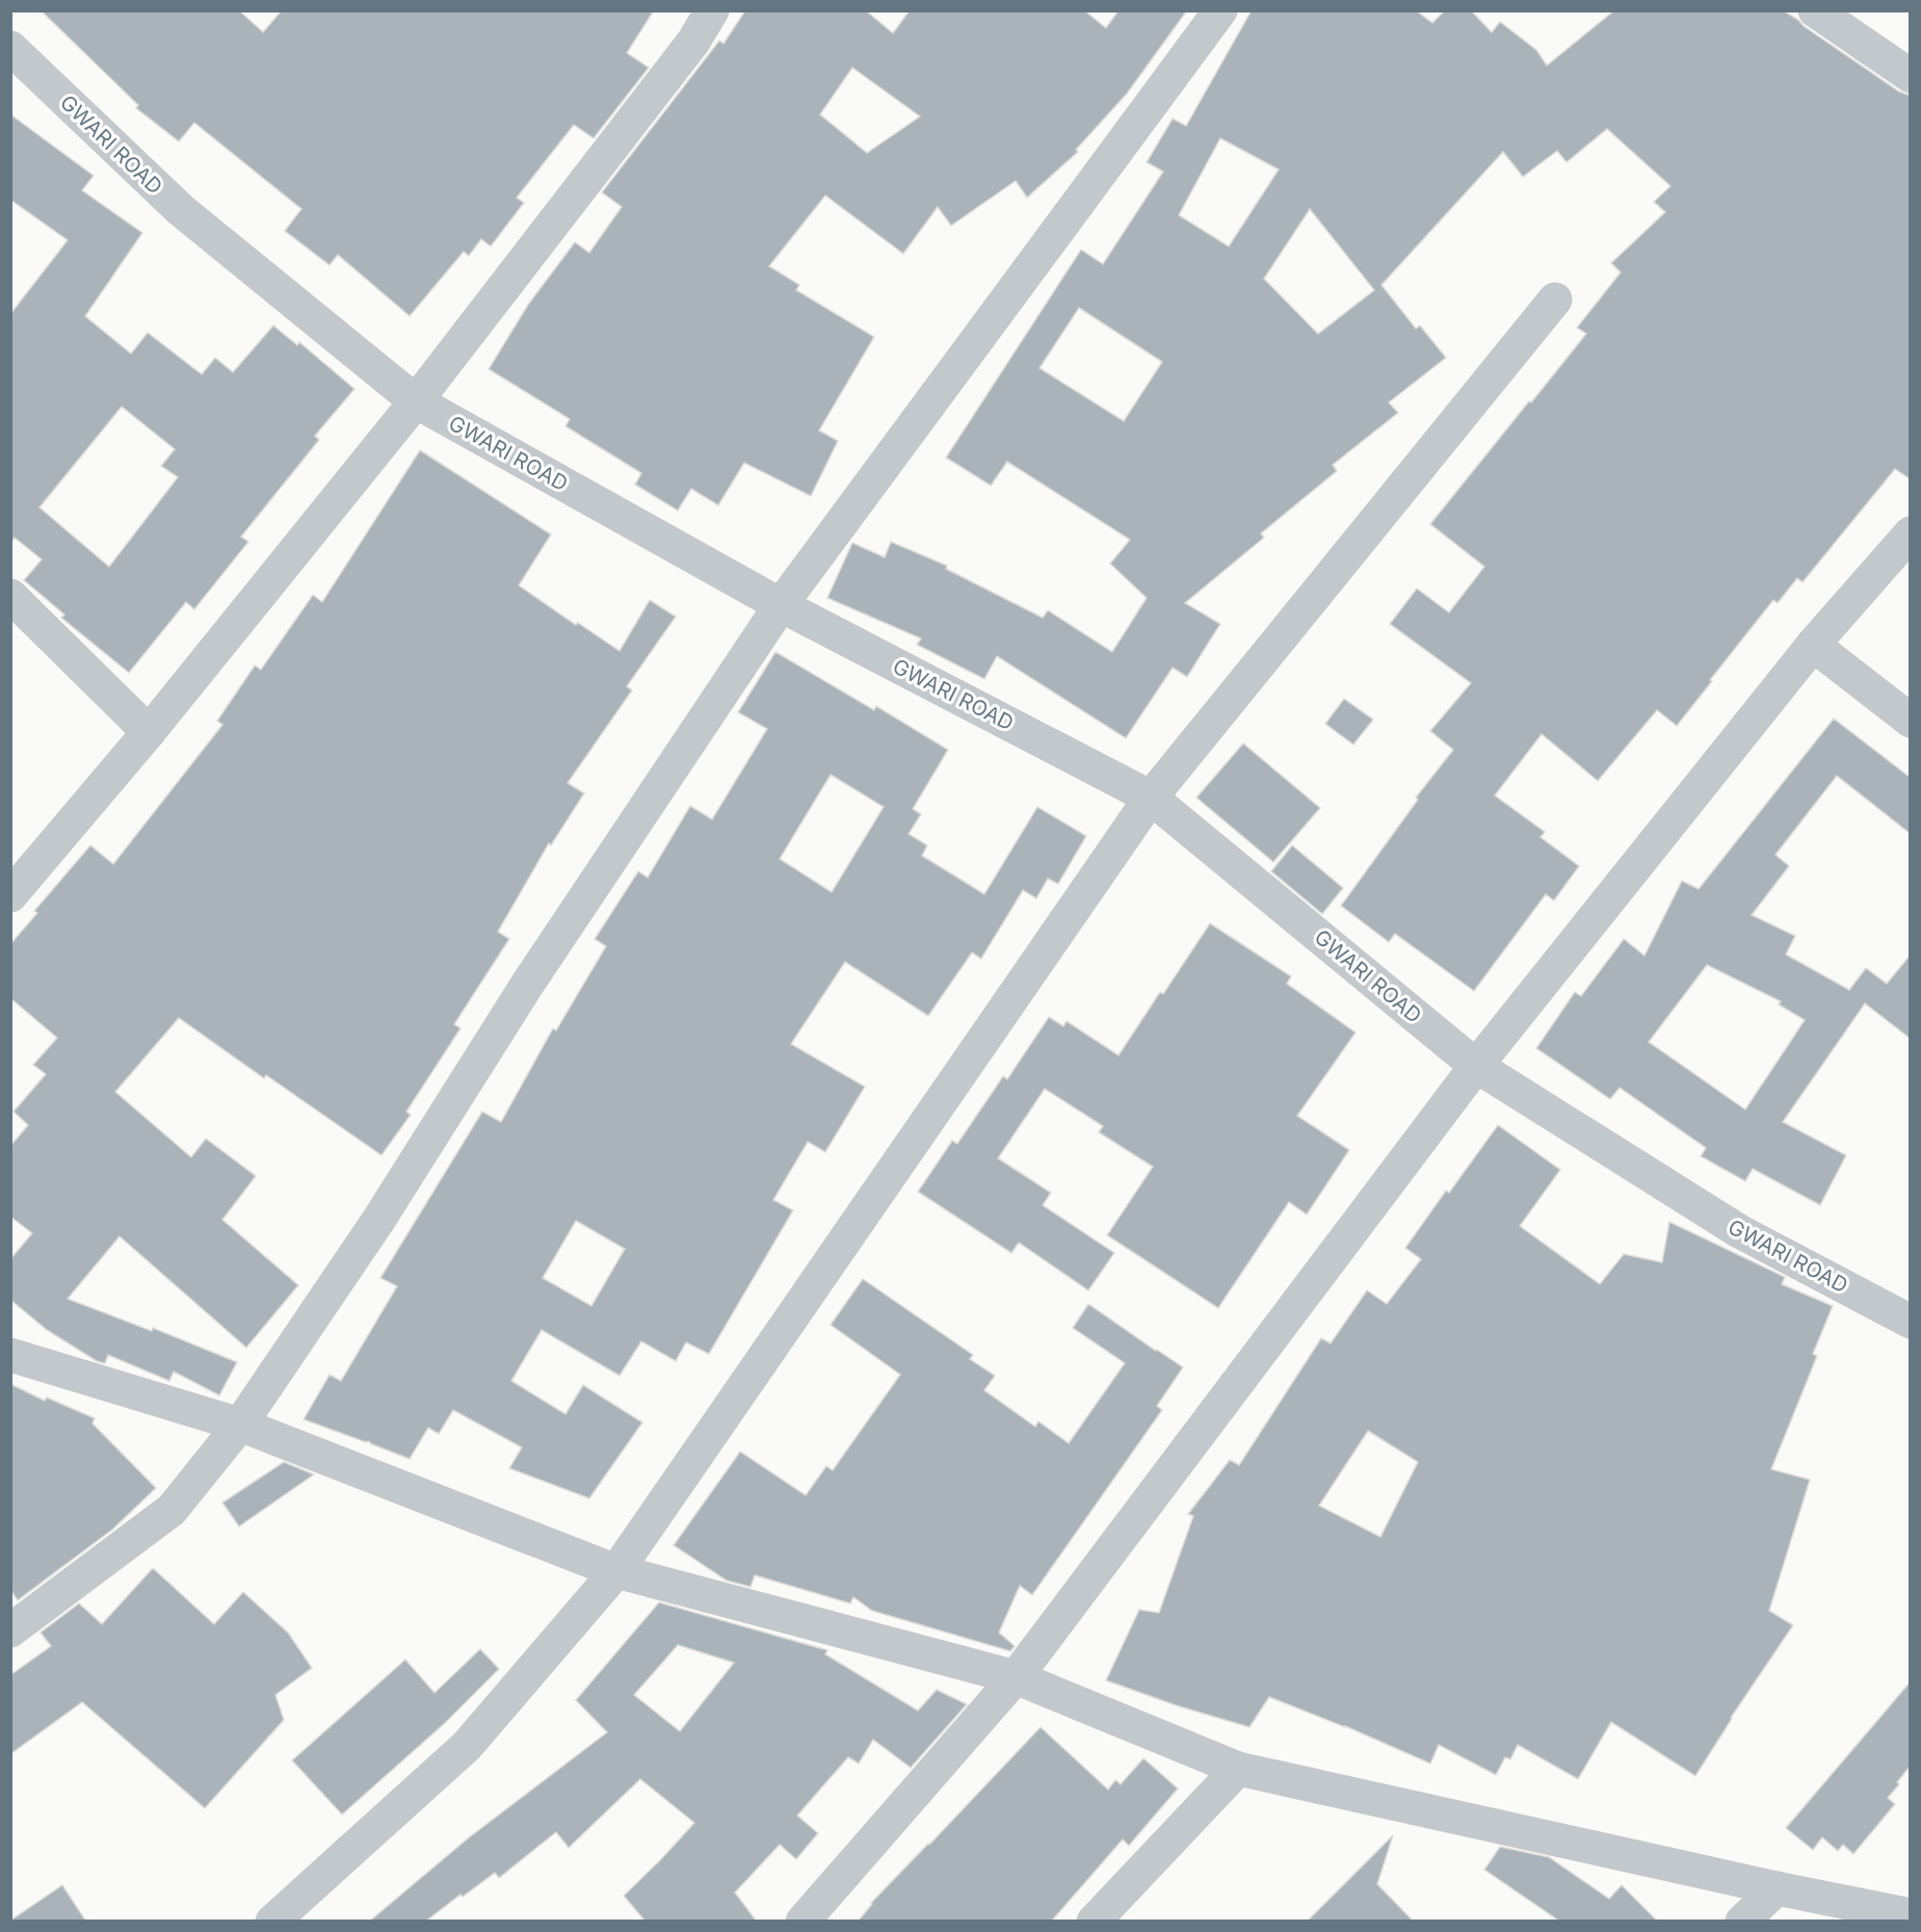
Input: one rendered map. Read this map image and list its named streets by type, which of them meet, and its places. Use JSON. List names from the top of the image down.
{
  "streets": {
    "street": ["GWARI ROAD"]
  }
}
